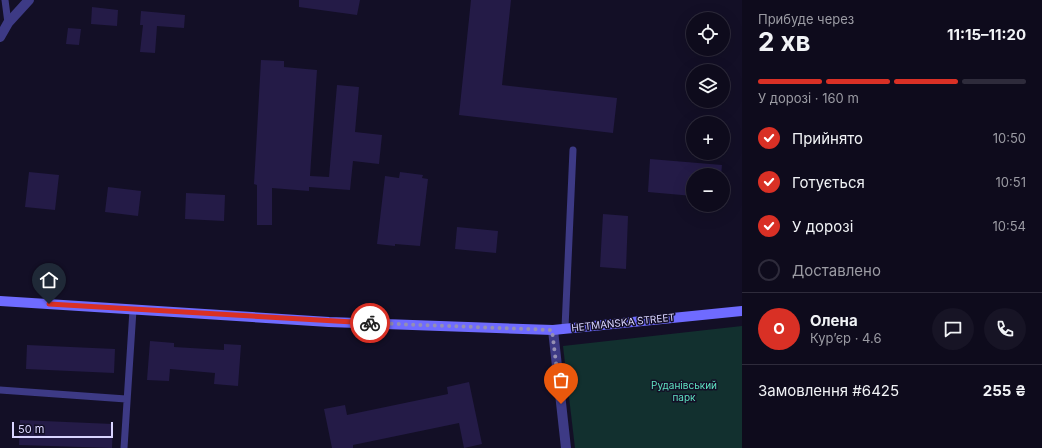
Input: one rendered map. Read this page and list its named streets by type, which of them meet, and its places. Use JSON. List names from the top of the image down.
{
  "streets": {
    "street": ["HETMANSKA STREET"]
  },
  "parks": ["Руданівський парк"],
  "scale_bar": "50 m",
  "page": {
    "heading": ["2 хв", "Прибуде через", "11:15–11:20"],
    "panel": [
      "Олена",
      "Кур’єр · 4.6",
      "Замовлення #6425",
      "255 ₴"
    ],
    "map_buttons": ["+", "−"],
    "bar": "У дорозі · 160 m",
    "list": [
      ["Прийнято", "10:50"],
      ["Готується", "10:51"],
      ["У дорозі", "10:54"],
      "Доставлено"
    ],
    "round": "О",
    "scale": "50 m"
  }
}
